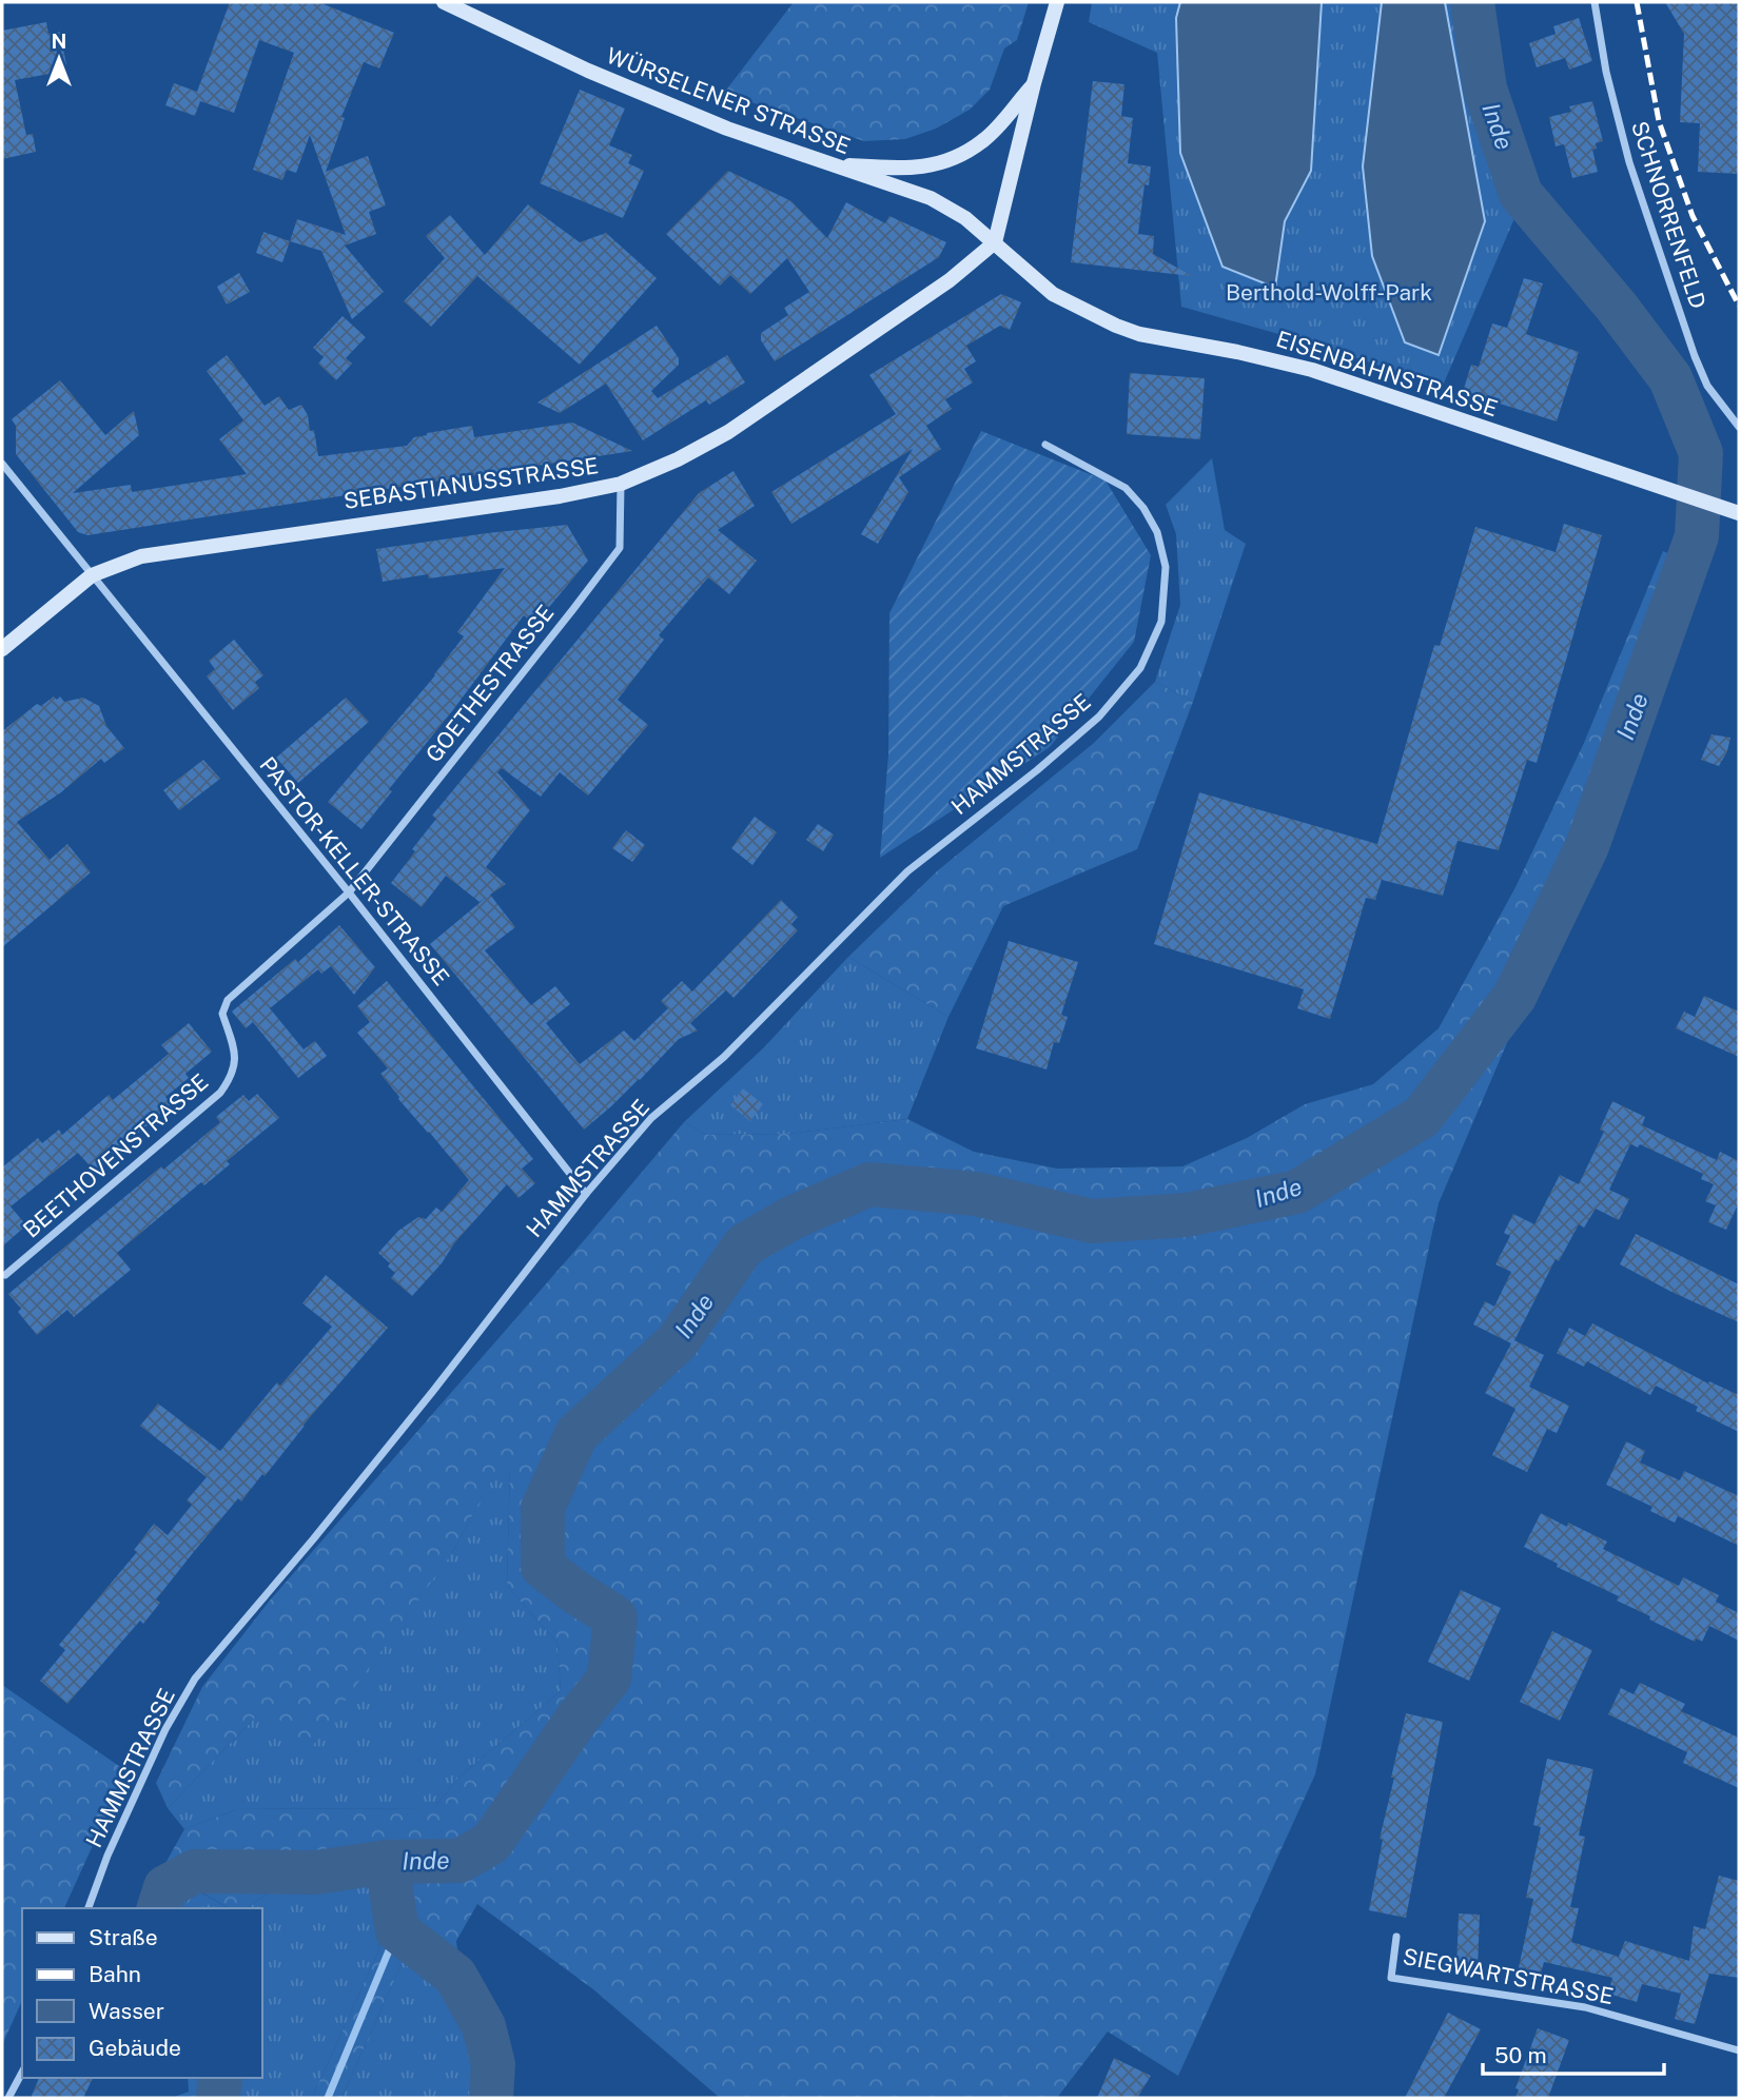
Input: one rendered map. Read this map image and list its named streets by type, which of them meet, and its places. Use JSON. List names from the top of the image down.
{
  "streets": {
    "main road": ["WÜRSELENER STRASSE", "EISENBAHNSTRASSE", "SEBASTIANUSSTRASSE"],
    "street": [
      "SCHNORRENFELD",
      "GOETHESTRASSE",
      "HAMMSTRASSE",
      "PASTOR-KELLER-STRASSE",
      "BEETHOVENSTRASSE",
      "SIEGWARTSTRASSE"
    ]
  },
  "crossings": [
    ["WÜRSELENER STRASSE", "EISENBAHNSTRASSE"],
    ["WÜRSELENER STRASSE", "SEBASTIANUSSTRASSE"],
    ["EISENBAHNSTRASSE", "SEBASTIANUSSTRASSE"],
    ["SEBASTIANUSSTRASSE", "GOETHESTRASSE"],
    ["SEBASTIANUSSTRASSE", "PASTOR-KELLER-STRASSE"],
    ["GOETHESTRASSE", "PASTOR-KELLER-STRASSE"],
    ["GOETHESTRASSE", "BEETHOVENSTRASSE"],
    ["HAMMSTRASSE", "PASTOR-KELLER-STRASSE"],
    ["PASTOR-KELLER-STRASSE", "BEETHOVENSTRASSE"]
  ],
  "water": ["Inde"],
  "parks": ["Berthold-Wolff-Park"],
  "legend": [
    "Straße",
    "Bahn",
    "Wasser",
    "Gebäude"
  ],
  "scale_bar": "50 m",
  "north": "top"
}
